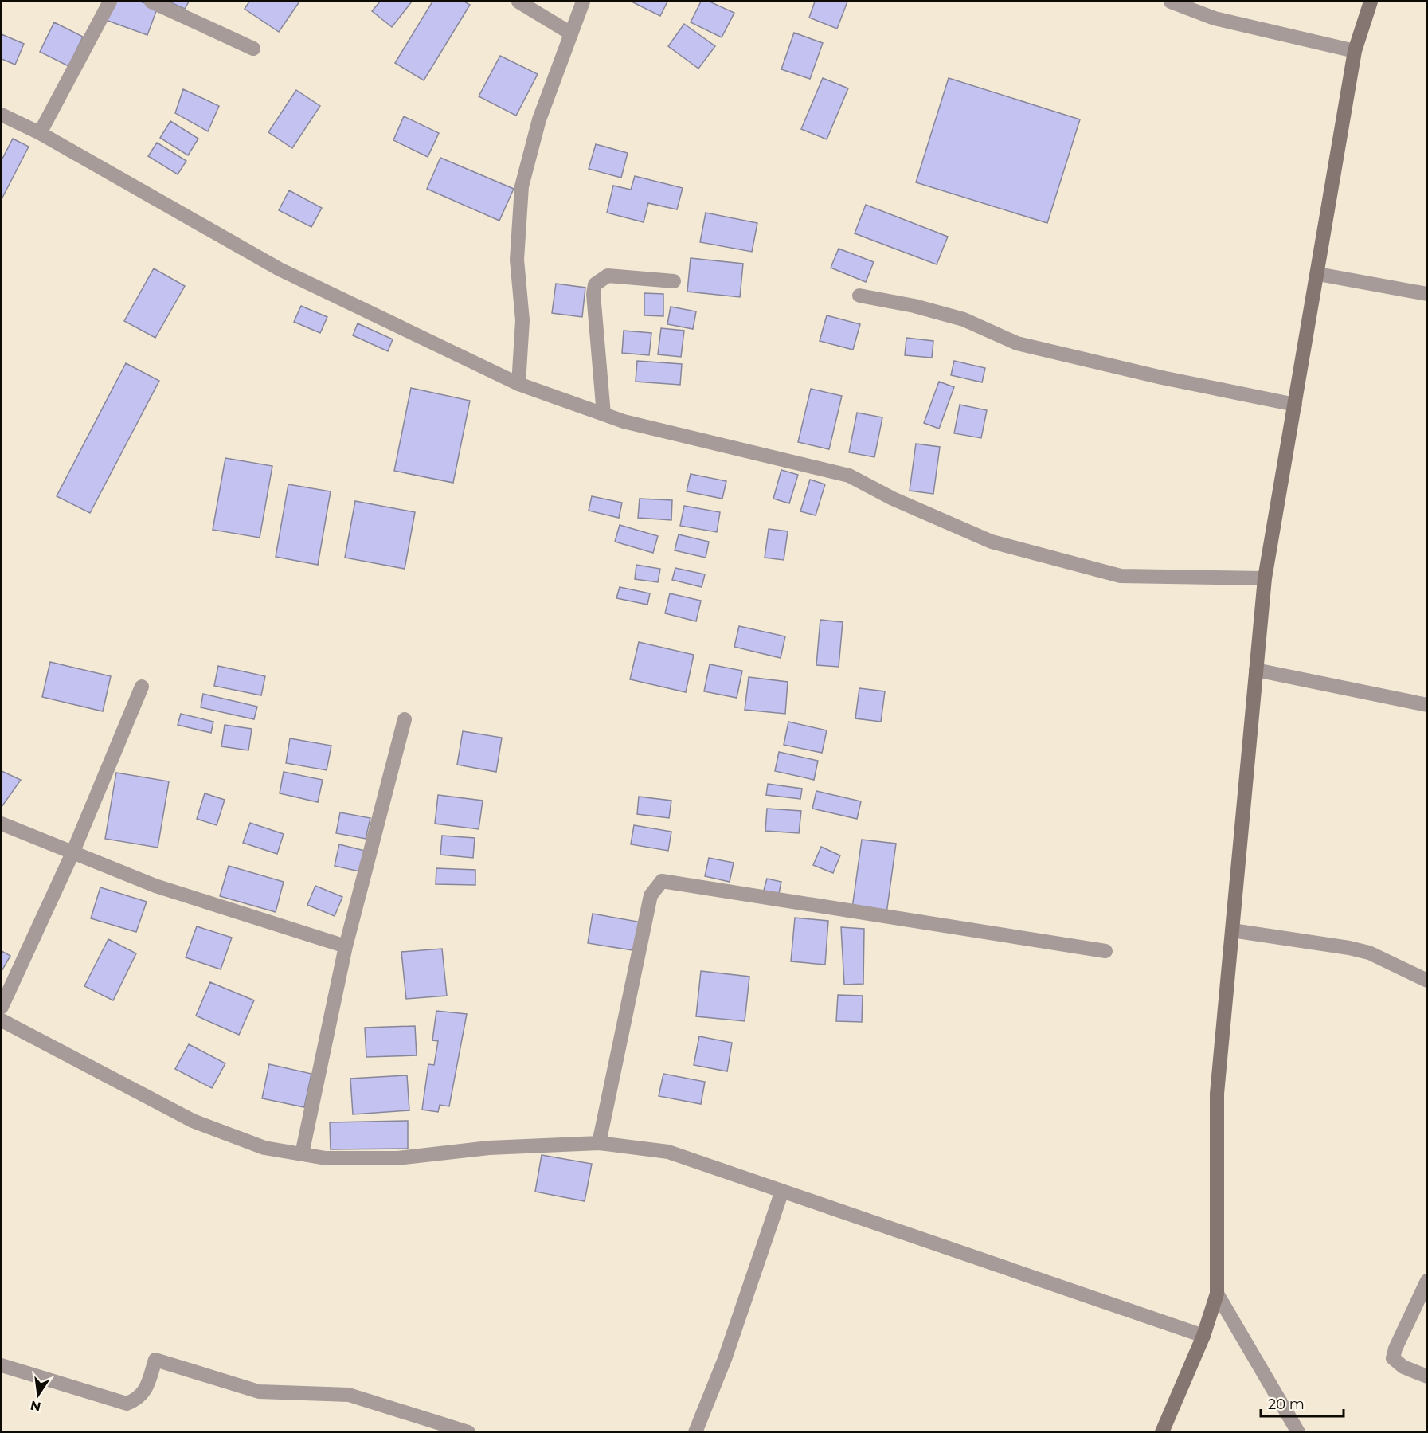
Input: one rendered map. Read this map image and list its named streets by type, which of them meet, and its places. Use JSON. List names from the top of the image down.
{
  "scale_bar": "20 m",
  "north": "bottom"
}
